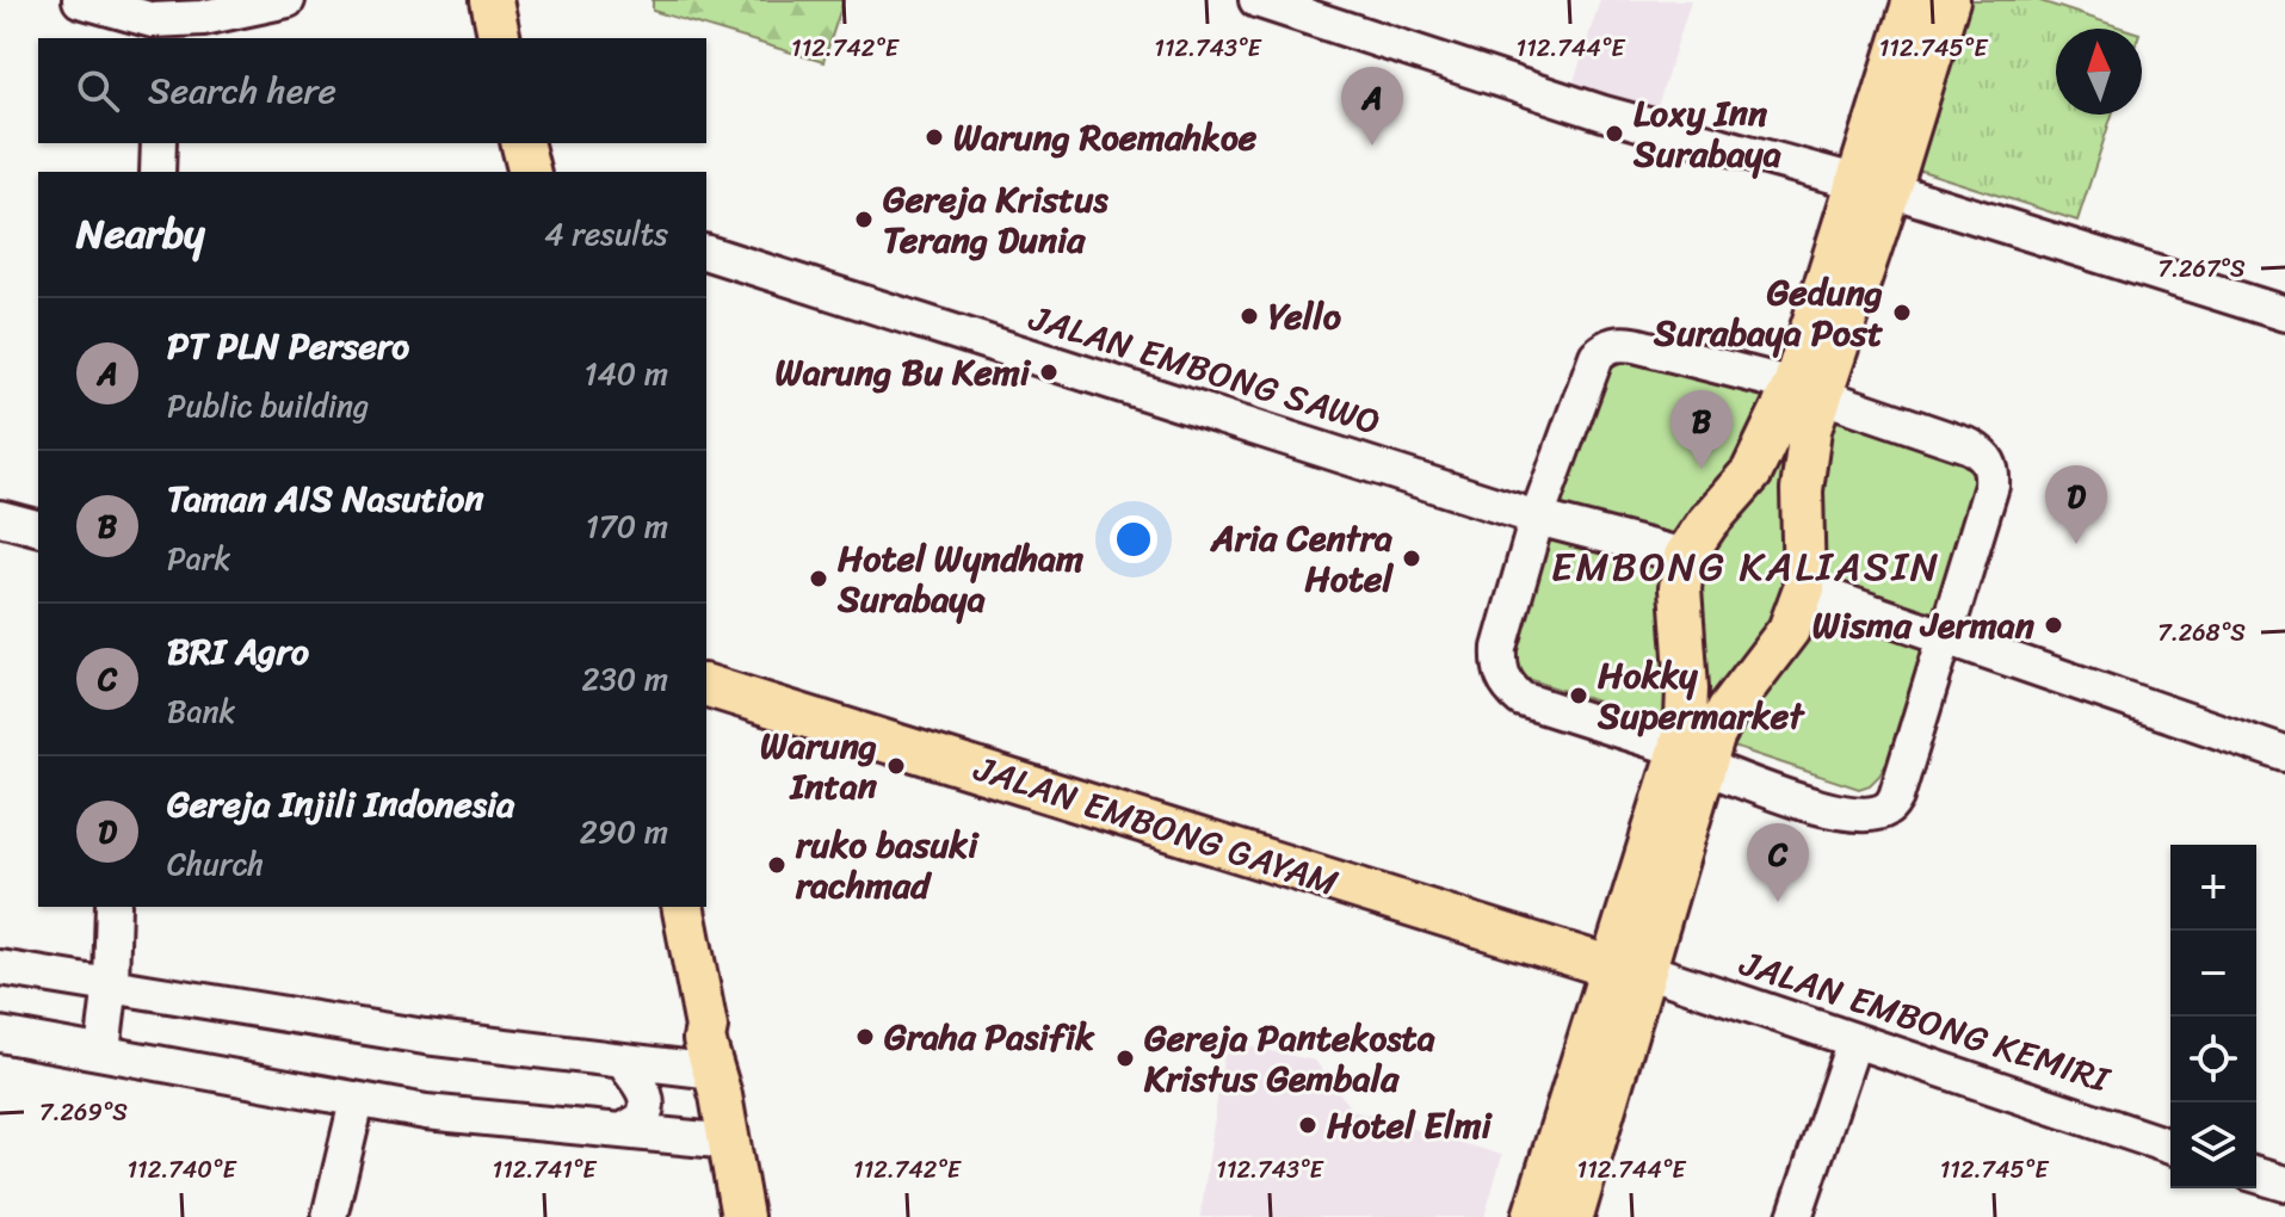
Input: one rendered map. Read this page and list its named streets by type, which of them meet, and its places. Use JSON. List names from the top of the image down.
{
  "streets": {
    "main road": ["JALAN EMBONG GAYAM"],
    "street": ["JALAN EMBONG SAWO", "JALAN EMBONG KEMIRI"]
  },
  "crossings": [
    ["JALAN EMBONG GAYAM", "JALAN EMBONG KEMIRI"]
  ],
  "districts": ["EMBONG KALIASIN"],
  "places": [
    "Loxy Inn Surabaya",
    "Warung Roemahkoe",
    "Gereja Kristus Terang Dunia",
    "Gedung Surabaya Post",
    "Yello",
    "Warung Bu Kemi",
    "Aria Centra Hotel",
    "Hotel Wyndham Surabaya",
    "Wisma Jerman",
    "Hokky Supermarket",
    "Warung Intan",
    "ruko basuki rachmad",
    "Graha Pasifik",
    "Gereja Pantekosta Kristus Gembala",
    "Hotel Elmi"
  ],
  "north": "top",
  "page": {
    "search": "Search here",
    "pins": [
      "A",
      "B",
      "D",
      "C"
    ],
    "heading": ["Nearby", "4 results"],
    "list": [
      {
        "mark": "A",
        "name": "PT PLN Persero",
        "note": "Public building",
        "value": "140 m"
      },
      {
        "mark": "B",
        "name": "Taman AIS Nasution",
        "note": "Park",
        "value": "170 m"
      },
      {
        "mark": "C",
        "name": "BRI Agro",
        "note": "Bank",
        "value": "230 m"
      },
      {
        "mark": "D",
        "name": "Gereja Injili Indonesia",
        "note": "Church",
        "value": "290 m"
      }
    ],
    "map_buttons": ["+", "−"]
  },
  "coordinates": [
    "112.742°E",
    "112.743°E",
    "112.744°E",
    "112.745°E",
    "7.267°S",
    "7.268°S",
    "7.269°S",
    "112.740°E",
    "112.741°E"
  ]
}
